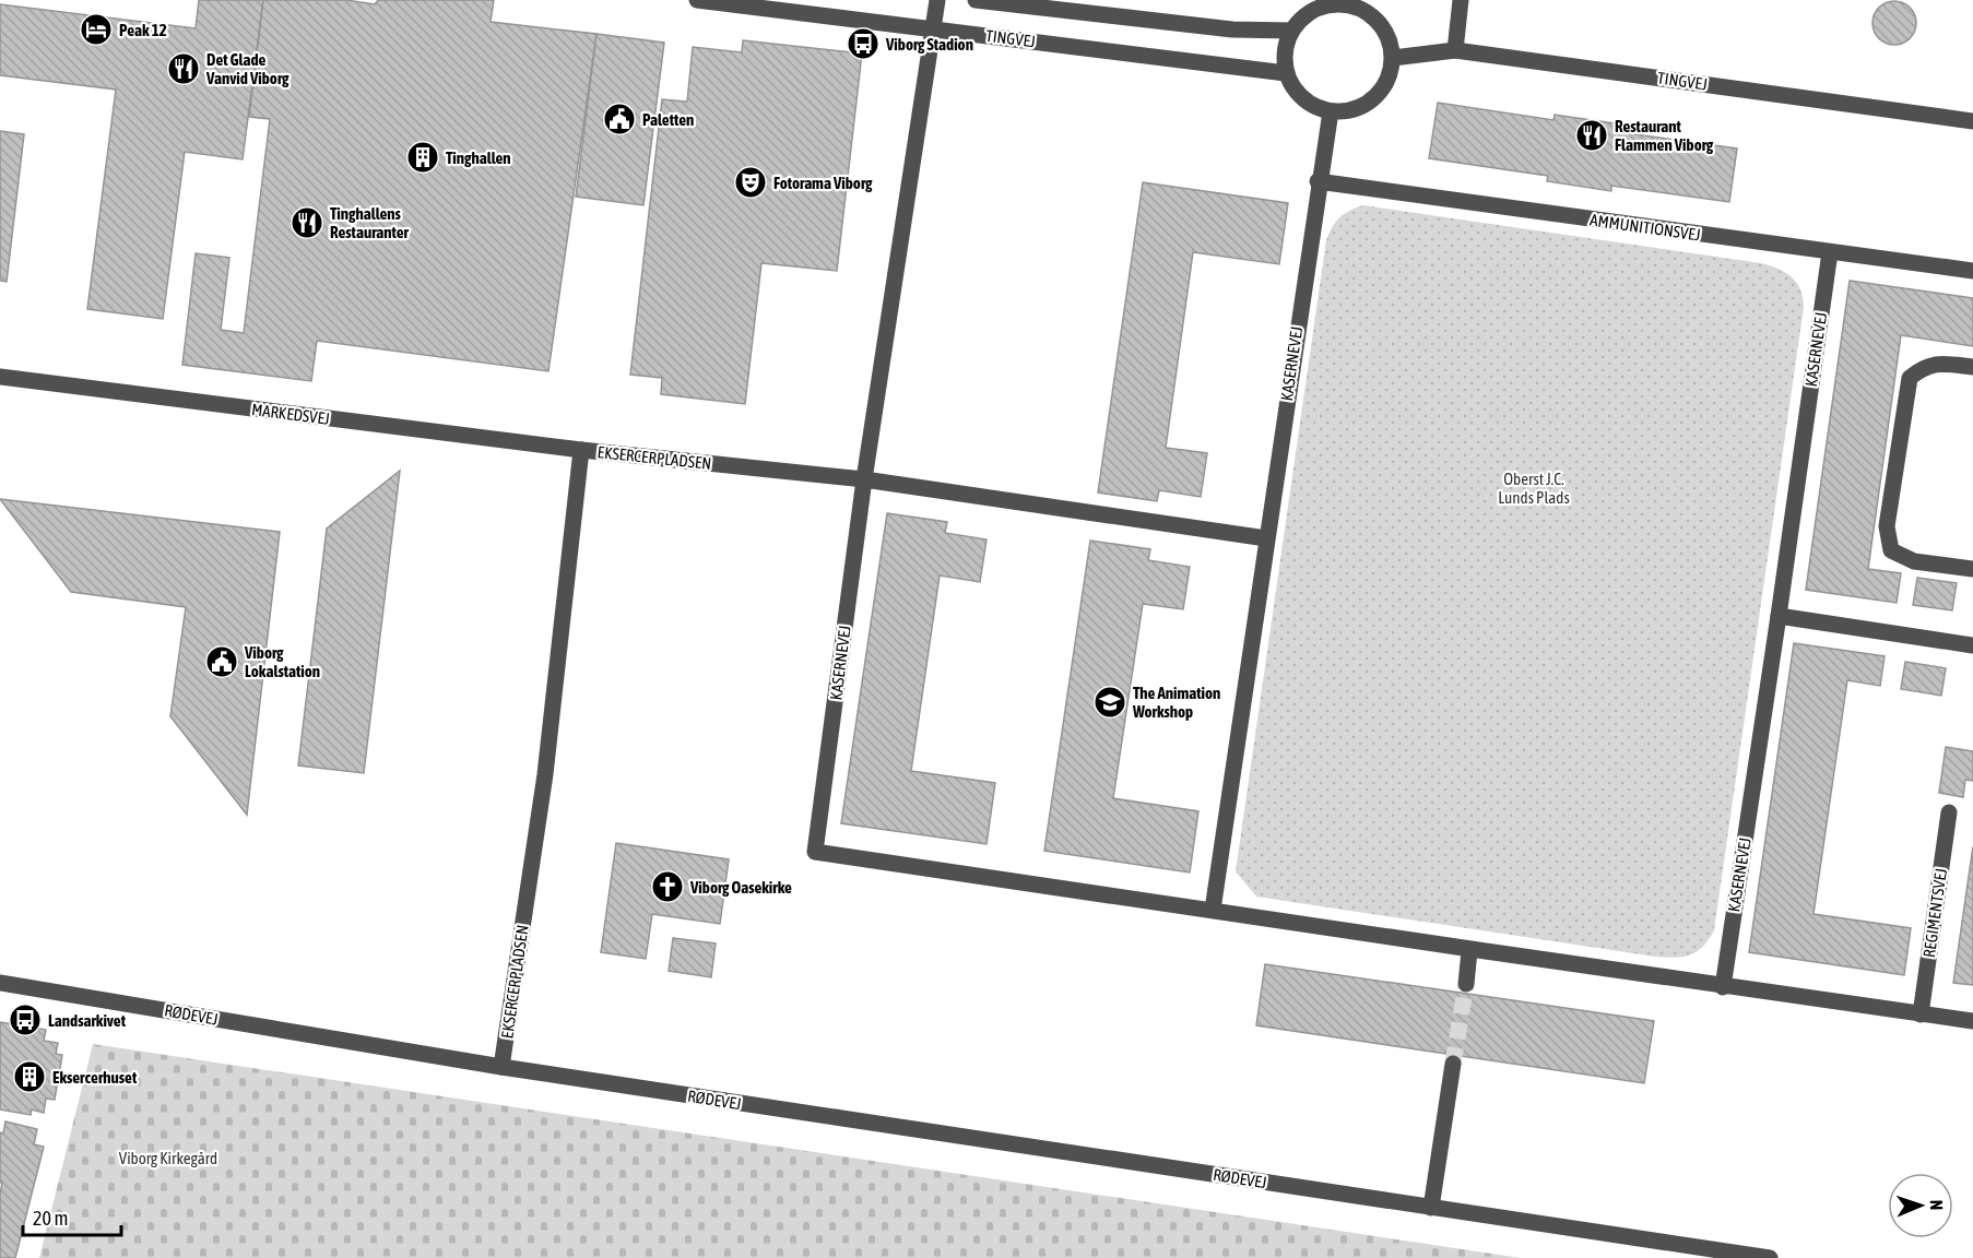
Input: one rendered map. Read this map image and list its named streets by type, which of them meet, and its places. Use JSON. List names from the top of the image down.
{
  "streets": {
    "street": [
      "TINGVEJ",
      "AMMUNITIONSVEJ",
      "KASERNEVEJ",
      "MARKEDSVEJ",
      "EKSERCERPLADSEN",
      "REGIMENTSVEJ",
      "RØDEVEJ"
    ]
  },
  "crossings": [
    ["TINGVEJ", "KASERNEVEJ"],
    ["AMMUNITIONSVEJ", "KASERNEVEJ"],
    ["KASERNEVEJ", "EKSERCERPLADSEN"],
    ["MARKEDSVEJ", "EKSERCERPLADSEN"],
    ["EKSERCERPLADSEN", "RØDEVEJ"]
  ],
  "parks": ["Oberst J.C. Lunds Plads", "Viborg Kirkegård"],
  "places": {
    "hotel": ["Peak 12"],
    "bus stop": ["Viborg Stadion", "Landsarkivet"],
    "restaurant": ["Det Glade Vanvid Viborg", "Restaurant Flammen Viborg", "Tinghallens Restauranter"],
    "public building": ["Paletten", "Viborg Lokalstation"],
    "building": ["Tinghallen", "Eksercerhuset"],
    "theatre": ["Fotorama Viborg"],
    "school or university": ["The Animation Workshop"],
    "church": ["Viborg Oasekirke"]
  },
  "scale_bar": "20 m",
  "north": "right"
}
